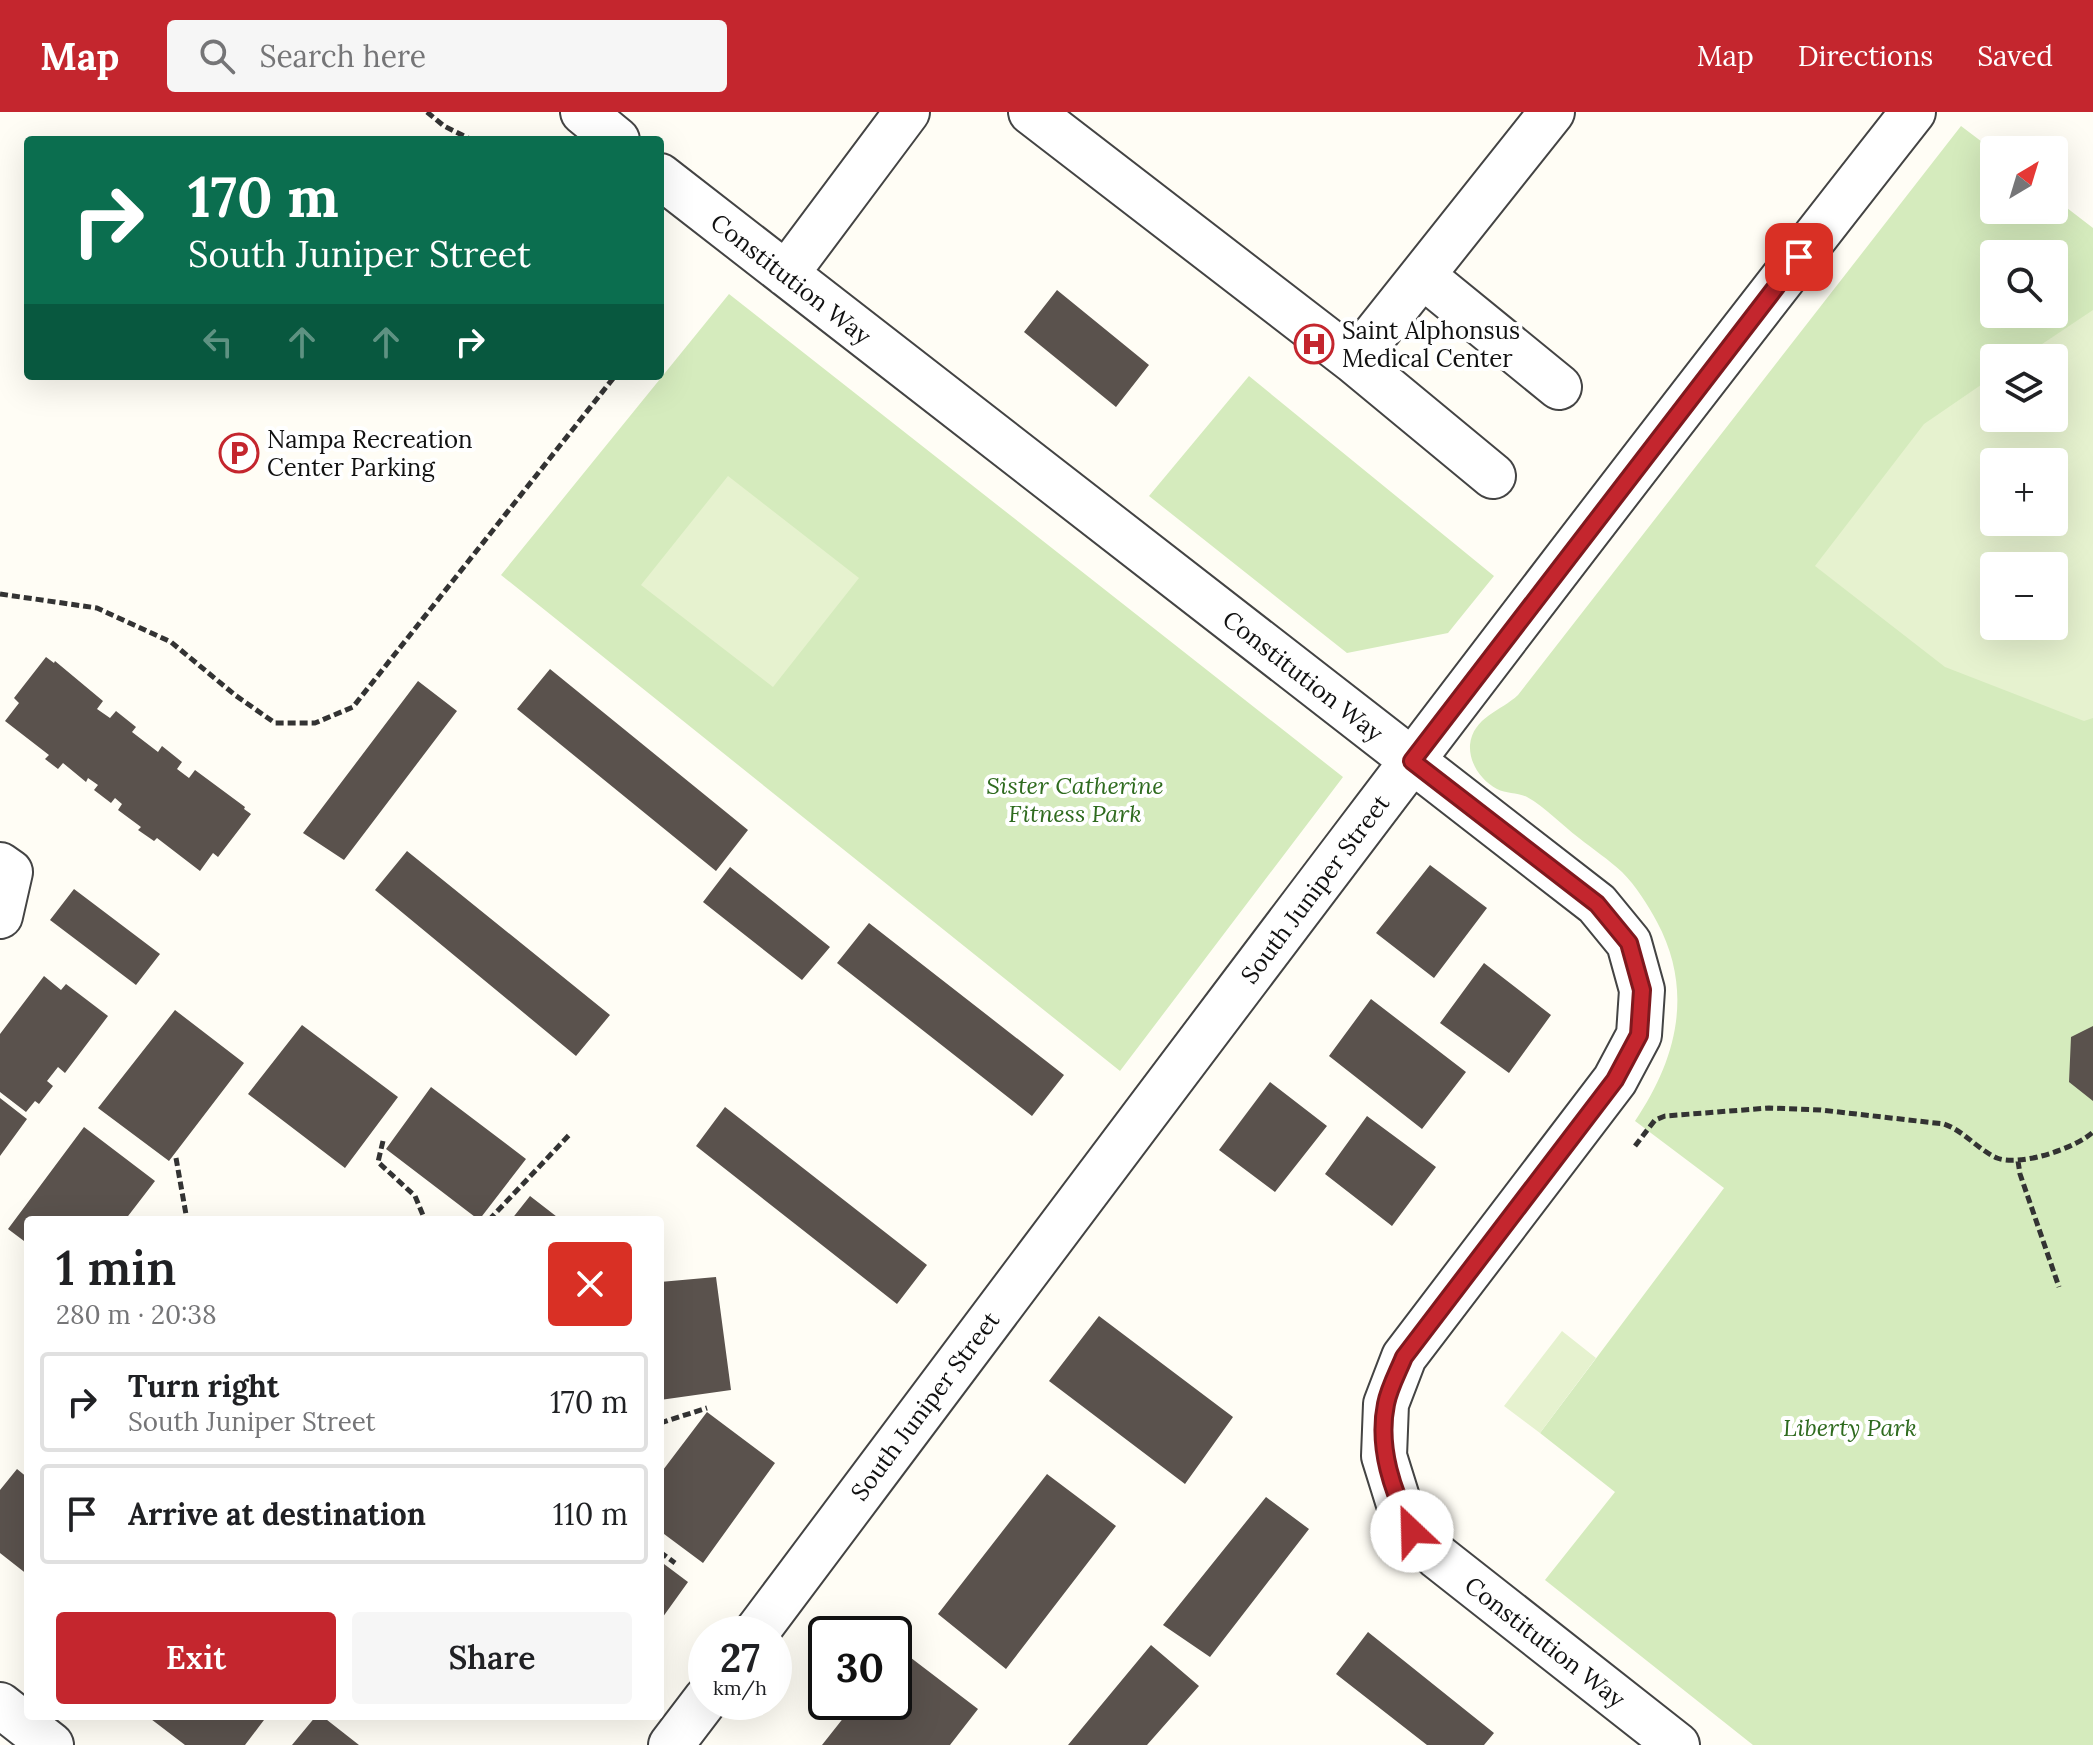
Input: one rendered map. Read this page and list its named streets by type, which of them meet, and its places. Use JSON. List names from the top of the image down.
{
  "streets": {
    "street": ["Constitution Way", "South Juniper Street"]
  },
  "crossings": [
    ["Constitution Way", "South Juniper Street"]
  ],
  "parks": ["Sister Catherine Fitness Park", "Liberty Park"],
  "places": {
    "hospital": ["Saint Alphonsus Medical Center"],
    "parking": ["Nampa Recreation Center Parking"]
  },
  "north": "top right",
  "page": {
    "header": "Map",
    "search": "Search here",
    "nav": ["Map", "Directions", "Saved"],
    "map_buttons": ["+", "−"],
    "turn": ["170 m", "South Juniper Street"],
    "heading": ["1 min", "280 m · 20:38"],
    "list": [
      {
        "name": "Turn right",
        "note": "South Juniper Street",
        "value": "170 m"
      },
      {
        "name": "Arrive at destination",
        "value": "110 m"
      }
    ],
    "buttons": ["Exit", "Share"],
    "speed": "27 km/h",
    "limit": "30"
  }
}
